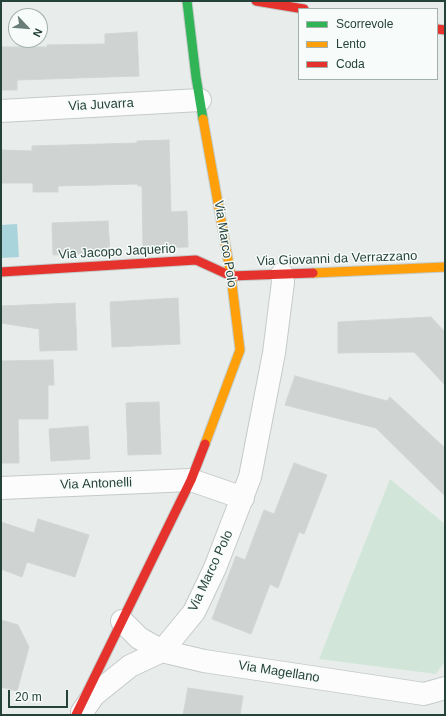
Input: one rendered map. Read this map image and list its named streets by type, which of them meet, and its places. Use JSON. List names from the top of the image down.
{
  "streets": {
    "street": [
      "Via Juvarra",
      "Via Marco Polo",
      "Via Jacopo Jaquerio",
      "Via Giovanni da Verrazzano",
      "Via Antonelli",
      "Via Magellano"
    ]
  },
  "crossings": [
    ["Via Juvarra", "Via Marco Polo"],
    ["Via Marco Polo", "Via Jacopo Jaquerio"],
    ["Via Marco Polo", "Via Giovanni da Verrazzano"],
    ["Via Marco Polo", "Via Antonelli"],
    ["Via Marco Polo", "Via Magellano"],
    ["Via Jacopo Jaquerio", "Via Giovanni da Verrazzano"]
  ],
  "legend": ["Scorrevole", "Lento", "Coda"],
  "scale_bar": "20 m",
  "north": "bottom right"
}
